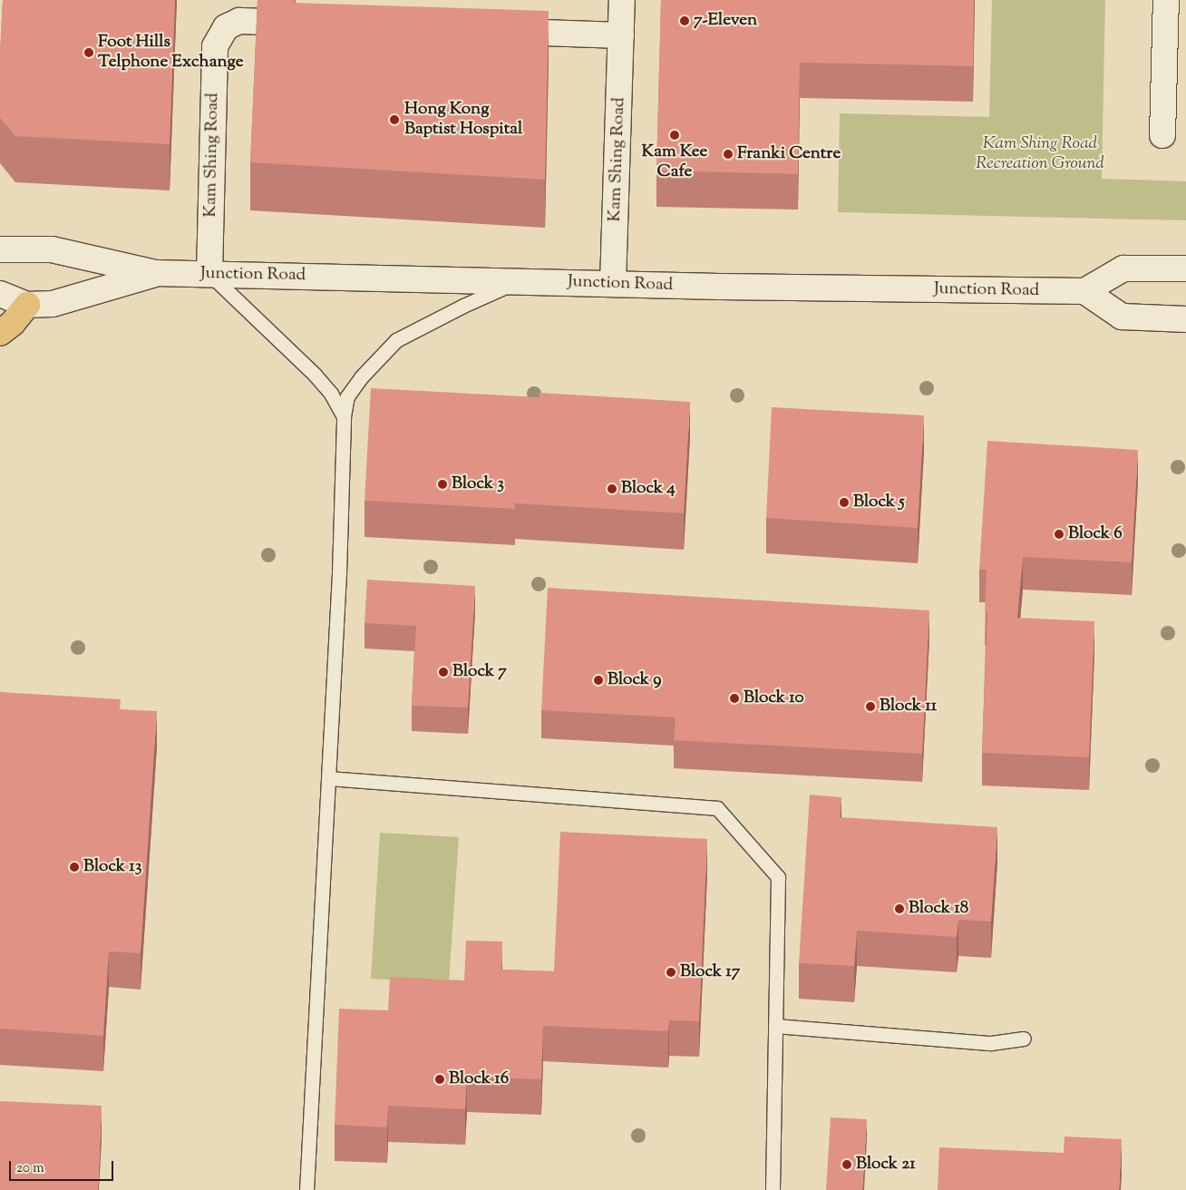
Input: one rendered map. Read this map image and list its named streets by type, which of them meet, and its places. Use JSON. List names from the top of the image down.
{
  "streets": {
    "main road": ["Kam Shing Road", "Junction Road"]
  },
  "crossings": [
    ["Kam Shing Road", "Junction Road"]
  ],
  "parks": ["Kam Shing Road Recreation Ground"],
  "places": [
    "7-Eleven",
    "Foot Hills Telphone Exchange",
    "Hong Kong Baptist Hospital",
    "Kam Kee Cafe",
    "Franki Centre",
    "Block 3",
    "Block 4",
    "Block 5",
    "Block 6",
    "Block 7",
    "Block 9",
    "Block 10",
    "Block 11",
    "Block 13",
    "Block 18",
    "Block 17",
    "Block 16",
    "Block 21"
  ],
  "scale_bar": "20 m"
}
